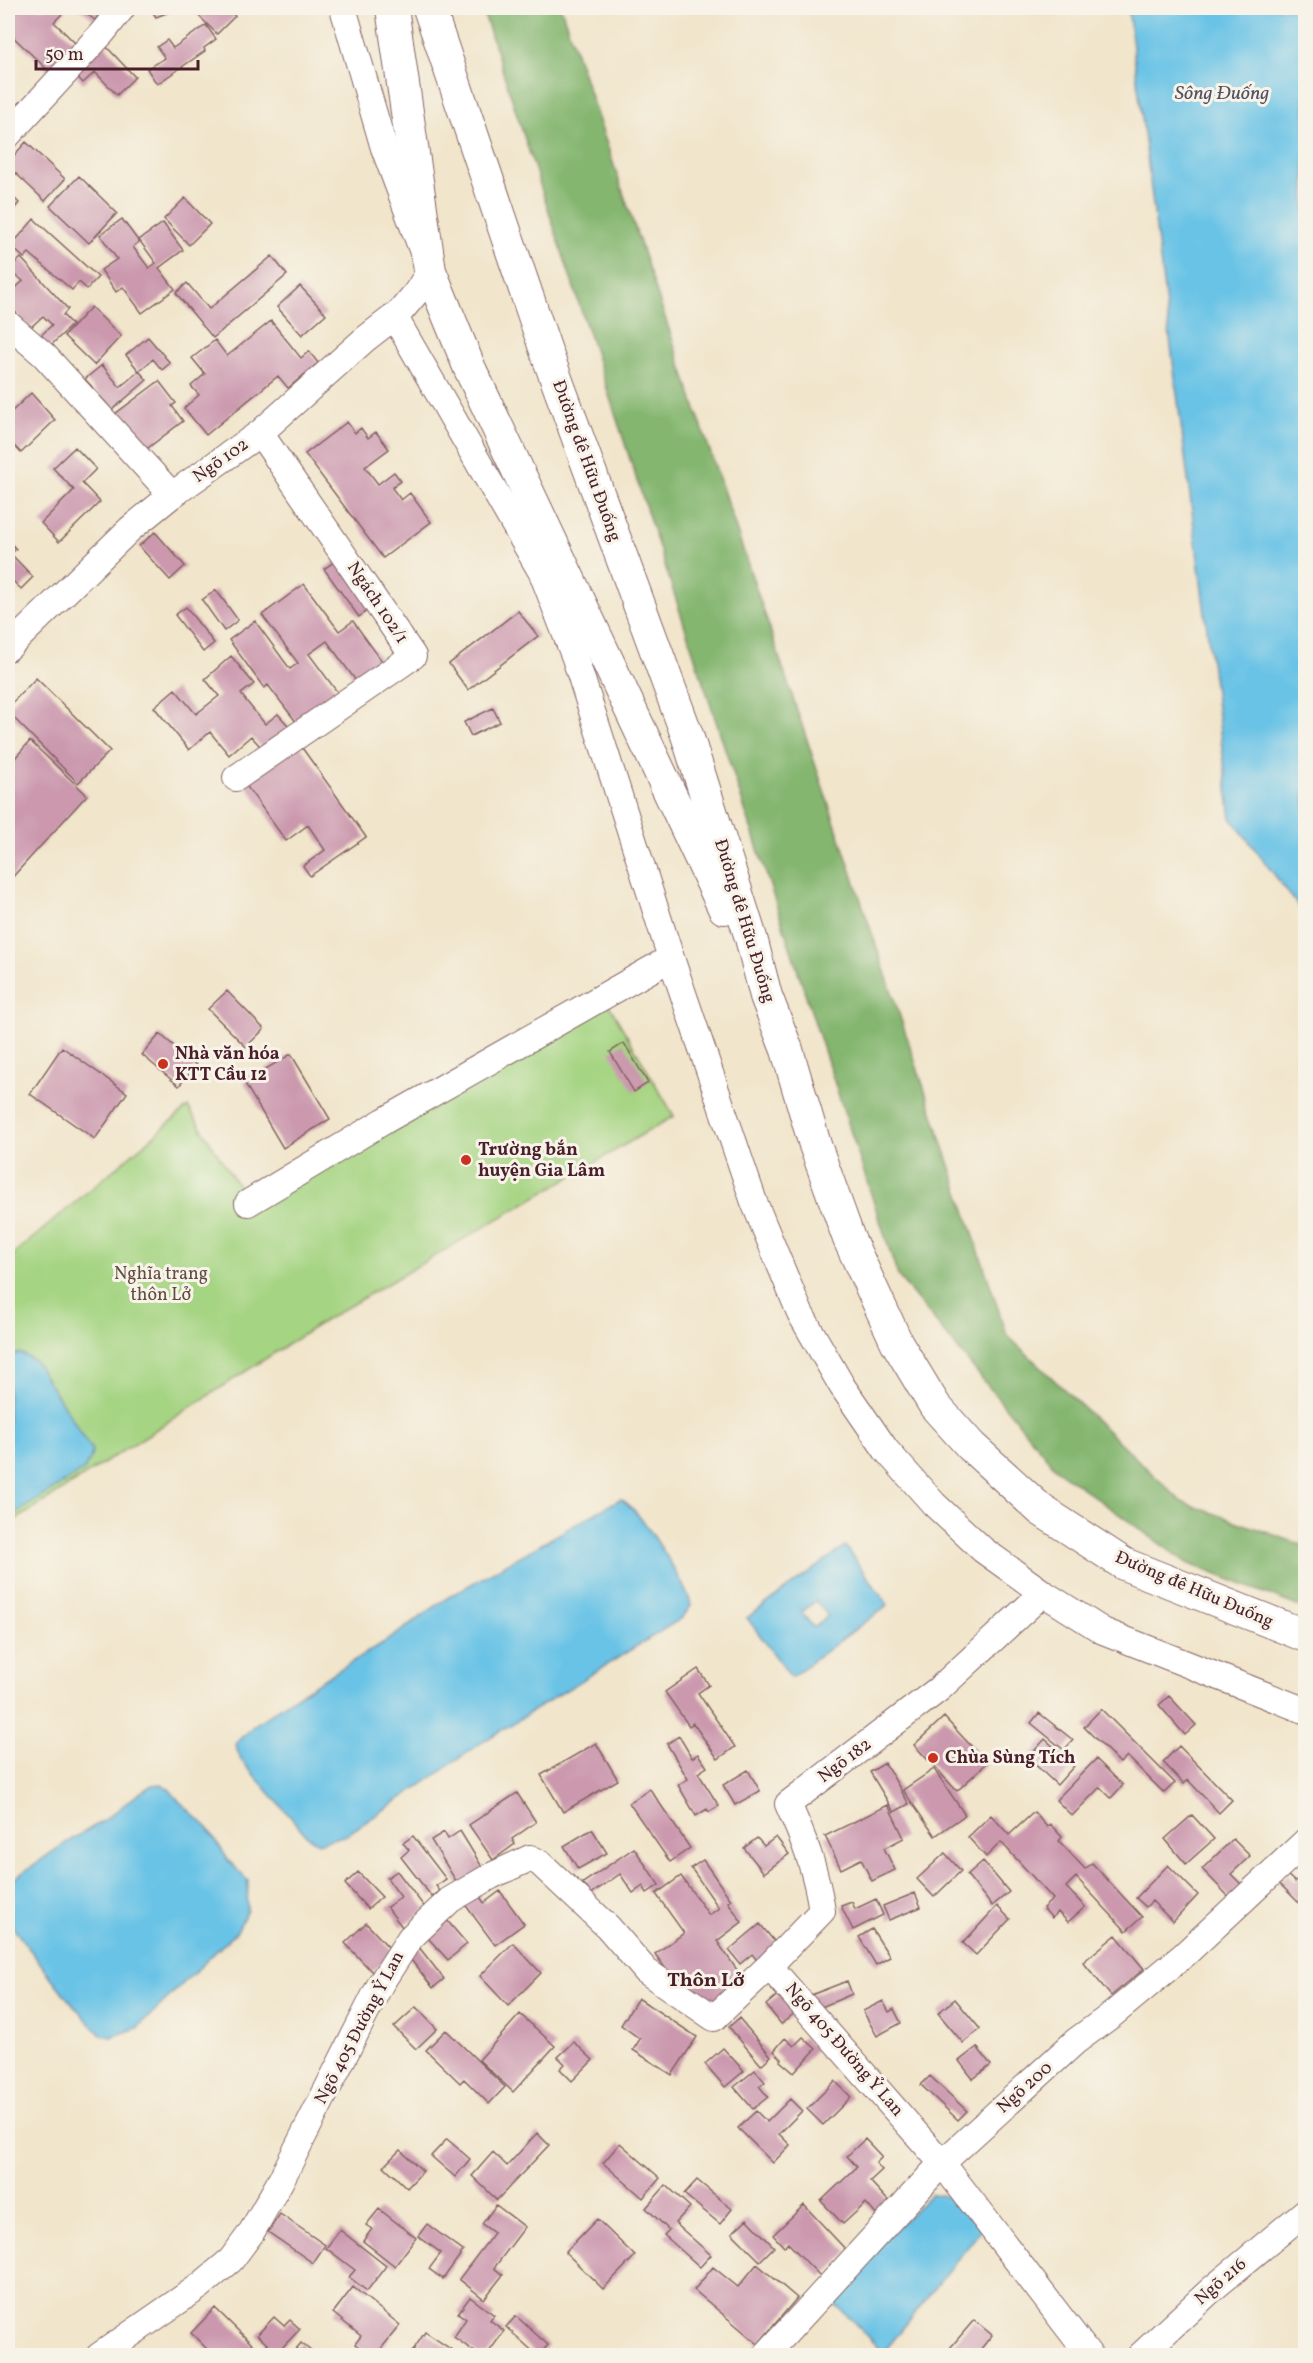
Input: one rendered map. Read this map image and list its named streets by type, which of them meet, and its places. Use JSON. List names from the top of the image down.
{
  "streets": {
    "main road": ["Đường đê Hữu Đuống"],
    "street": [
      "Ngõ 102",
      "Ngách 102/1",
      "Ngõ 182",
      "Ngõ 405 Đường Ỷ Lan",
      "Ngõ 200",
      "Ngõ 216"
    ]
  },
  "crossings": [
    ["Ngõ 102", "Ngách 102/1"],
    ["Ngõ 182", "Ngõ 405 Đường Ỷ Lan"],
    ["Ngõ 405 Đường Ỷ Lan", "Ngõ 200"]
  ],
  "districts": ["Thôn Lở"],
  "water": ["Sông Đuống"],
  "parks": ["Nghĩa trang thôn Lở"],
  "places": ["Nhà văn hóa KTT Cầu 12", "Trường bắn huyện Gia Lâm", "Chùa Sùng Tích"],
  "scale_bar": "50 m"
}
